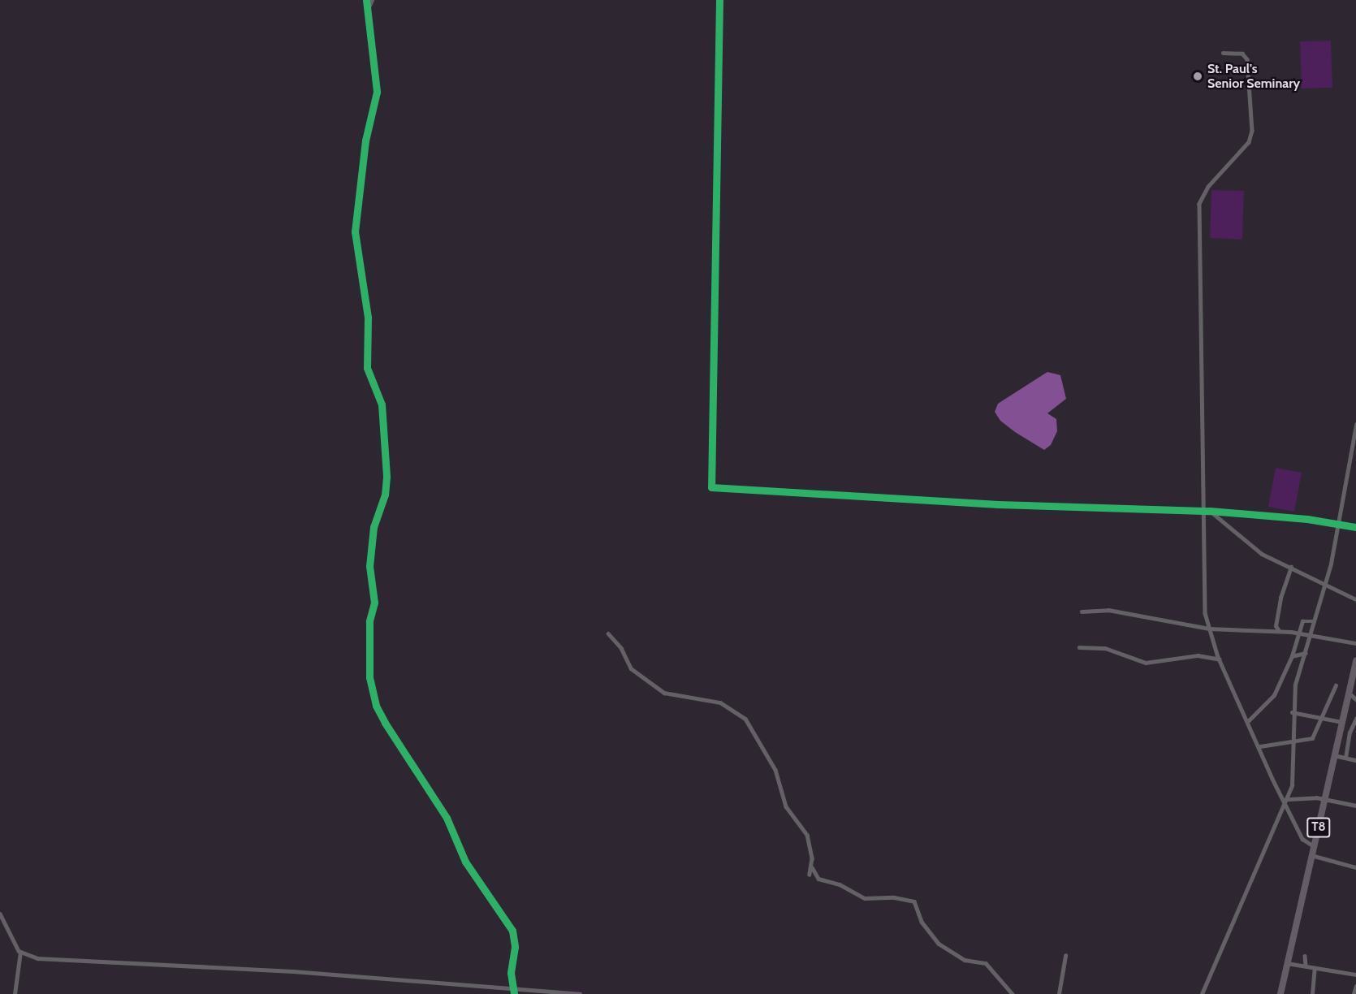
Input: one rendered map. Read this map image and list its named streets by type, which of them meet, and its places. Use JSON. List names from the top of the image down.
{
  "streets": {
    "highway": ["T8"]
  },
  "places": ["St. Paul's Senior Seminary"]
}
